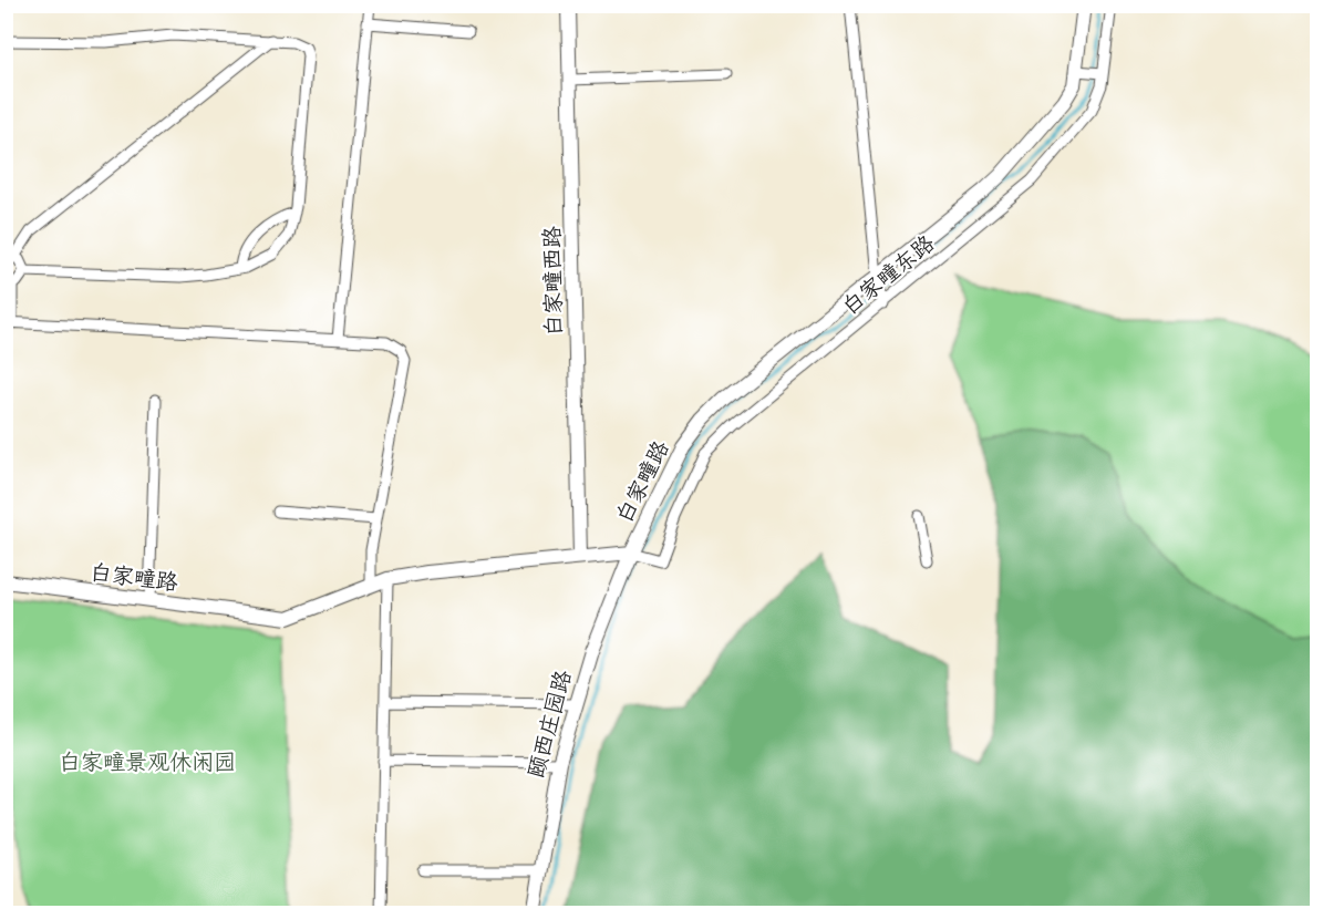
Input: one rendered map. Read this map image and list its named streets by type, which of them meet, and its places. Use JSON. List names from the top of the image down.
{
  "streets": {
    "street": [
      "白家疃东路",
      "白家疃西路",
      "白家疃路",
      "颐西庄园路"
    ]
  },
  "crossings": [
    ["白家疃东路", "白家疃路"],
    ["白家疃东路", "颐西庄园路"],
    ["白家疃西路", "白家疃路"],
    ["白家疃路", "颐西庄园路"]
  ],
  "parks": ["白家疃景观休闲园"]
}
